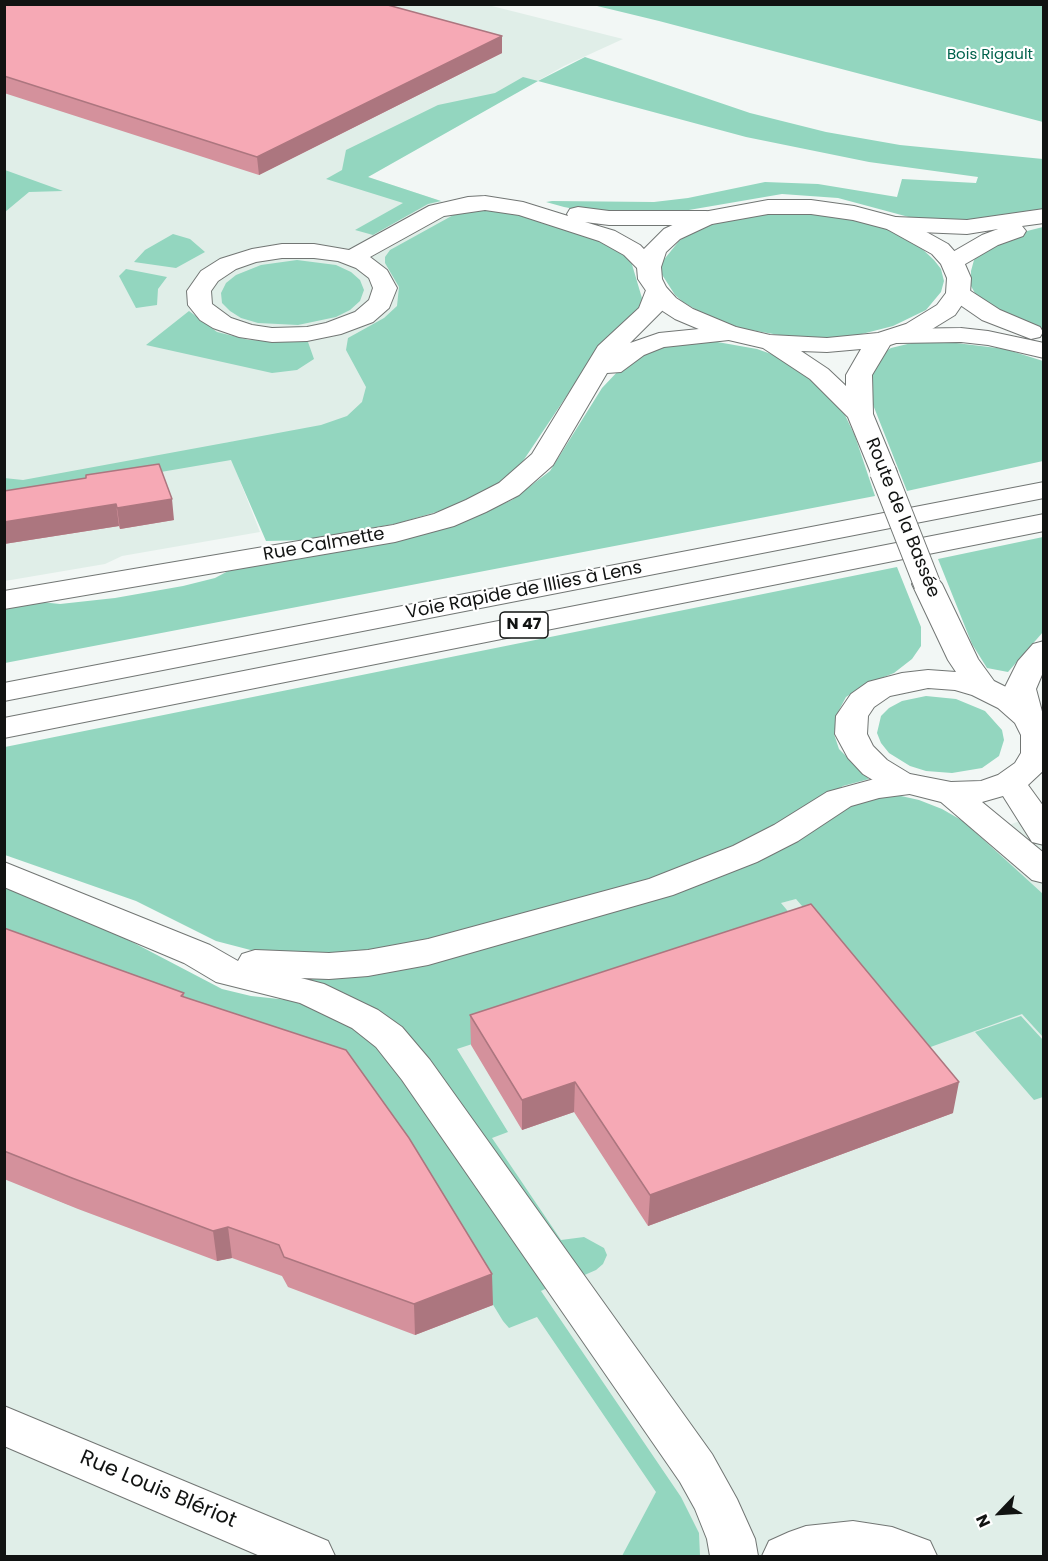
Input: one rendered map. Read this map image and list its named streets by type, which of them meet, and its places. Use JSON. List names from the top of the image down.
{
  "streets": {
    "main road": [
      "Route de la Bassée",
      "Rue Calmette",
      "Voie Rapide de Illies à Lens",
      "N 47",
      "Rue Louis Blériot"
    ]
  },
  "parks": ["Bois Rigault"],
  "north": "bottom left"
}
